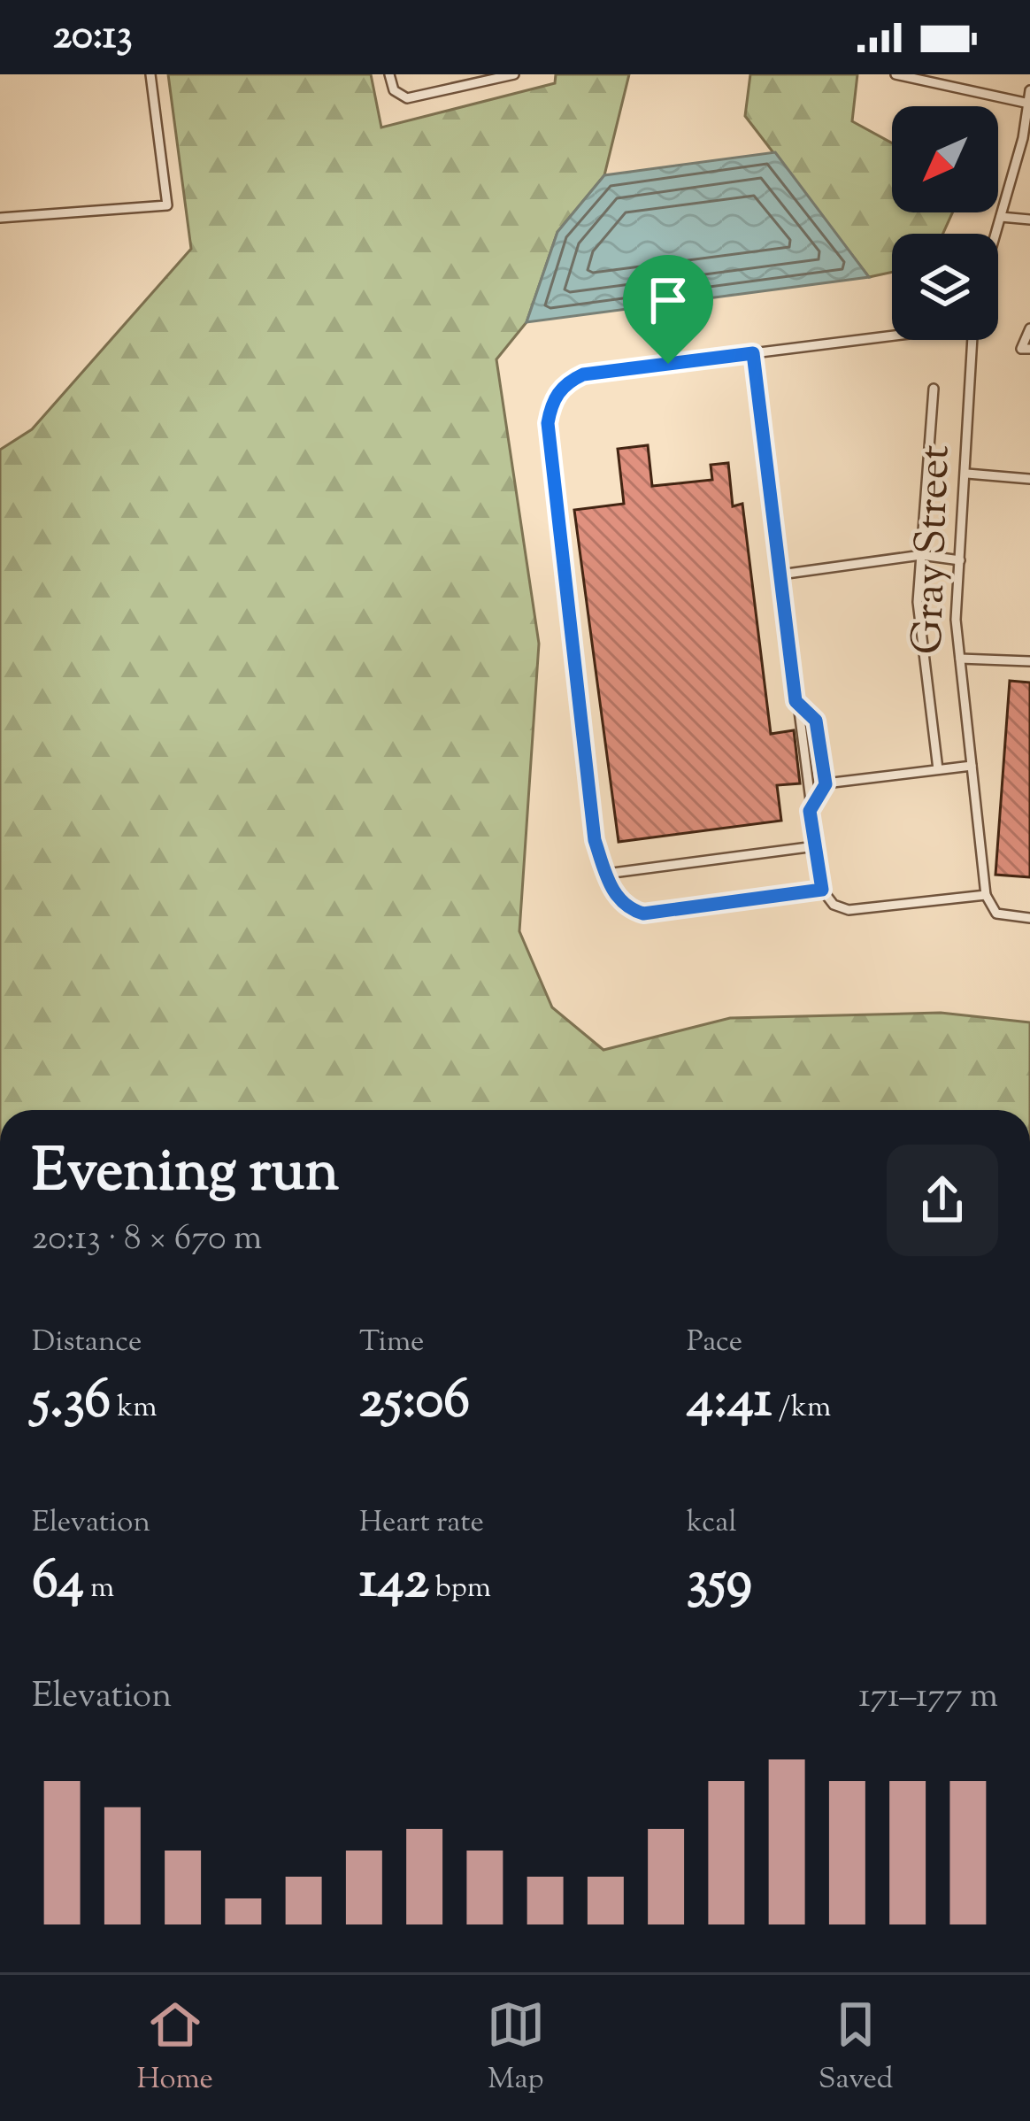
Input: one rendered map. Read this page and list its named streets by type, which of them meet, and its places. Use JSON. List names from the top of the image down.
{
  "streets": {
    "lane": ["Gray Street"]
  },
  "north": "bottom left",
  "page": {
    "status": "20:13",
    "heading": ["Evening run", "20:13 · 8 × 670 m"],
    "stats": [
      ["Distance", "5.36 km"],
      ["Time", "25:06"],
      ["Pace", "4:41 /km"],
      ["Elevation", "64 m"],
      ["Heart rate", "142 bpm"],
      ["kcal", "359"]
    ],
    "chart": ["Elevation", "171–177 m"],
    "tabs": ["Home", "Map", "Saved"]
  }
}
